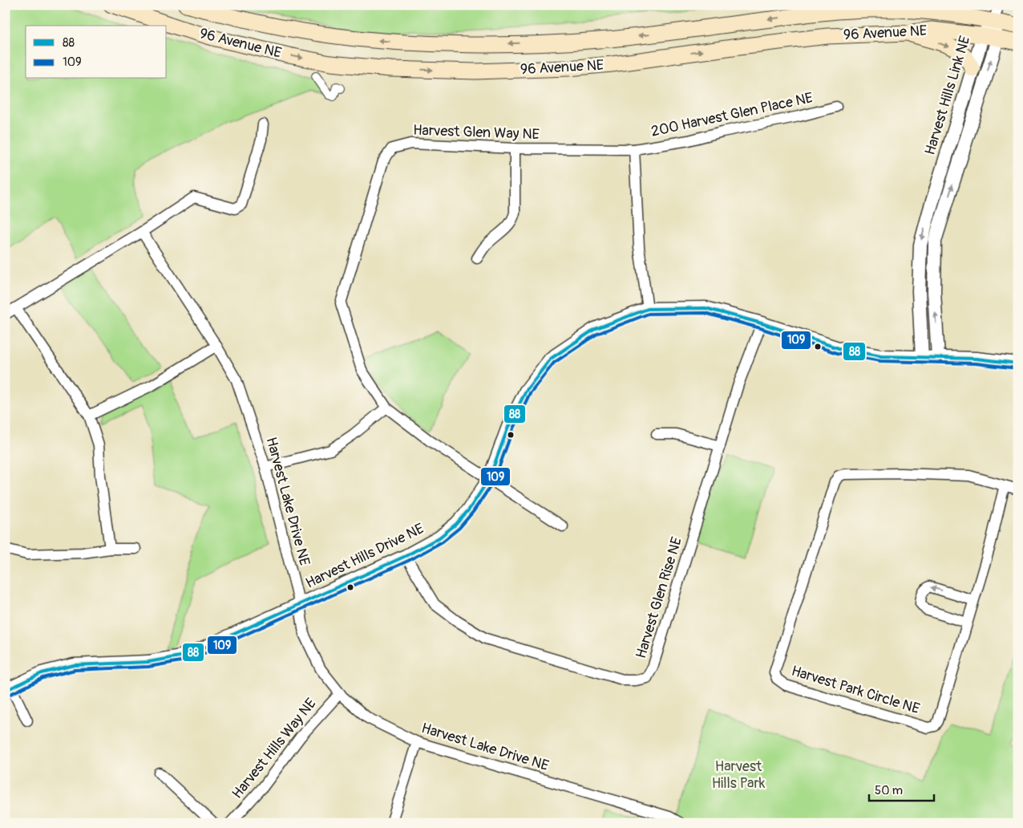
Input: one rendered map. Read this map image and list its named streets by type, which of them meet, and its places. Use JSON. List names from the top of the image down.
{
  "streets": {
    "main road": ["96 Avenue NE"],
    "street": [
      "Harvest Hills Link NE",
      "200 Harvest Glen Place NE",
      "Harvest Glen Way NE",
      "Harvest Lake Drive NE",
      "Harvest Hills Drive NE",
      "Harvest Glen Rise NE",
      "Harvest Park Circle NE",
      "Harvest Hills Way NE"
    ]
  },
  "crossings": [
    ["96 Avenue NE", "Harvest Hills Link NE"],
    ["Harvest Hills Link NE", "Harvest Hills Drive NE"],
    ["200 Harvest Glen Place NE", "Harvest Glen Way NE"],
    ["Harvest Glen Way NE", "Harvest Hills Drive NE"],
    ["Harvest Lake Drive NE", "Harvest Hills Drive NE"],
    ["Harvest Lake Drive NE", "Harvest Hills Way NE"],
    ["Harvest Hills Drive NE", "Harvest Glen Rise NE"]
  ],
  "parks": ["Harvest Hills Park"],
  "lines": ["transit line 88", "transit line 109"],
  "legend": ["88", "109"],
  "scale_bar": "50 m"
}
